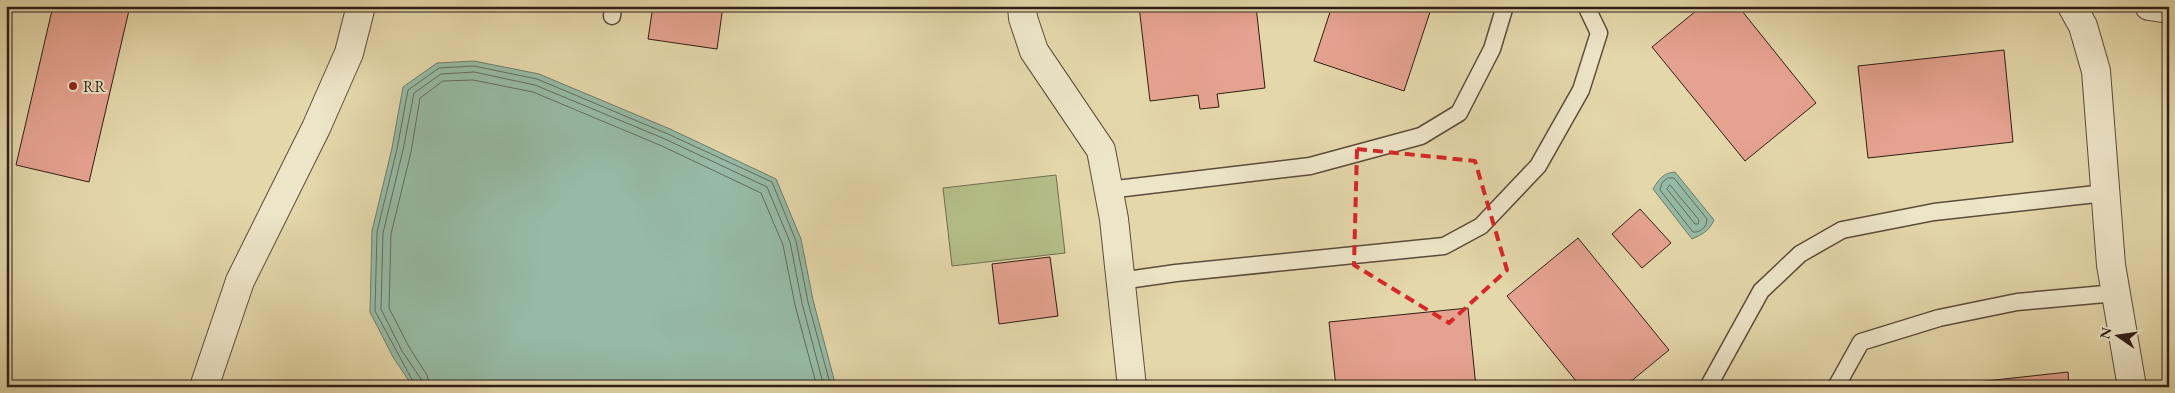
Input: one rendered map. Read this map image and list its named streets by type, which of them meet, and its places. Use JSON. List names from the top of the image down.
{
  "places": ["RR"],
  "north": "left"
}
